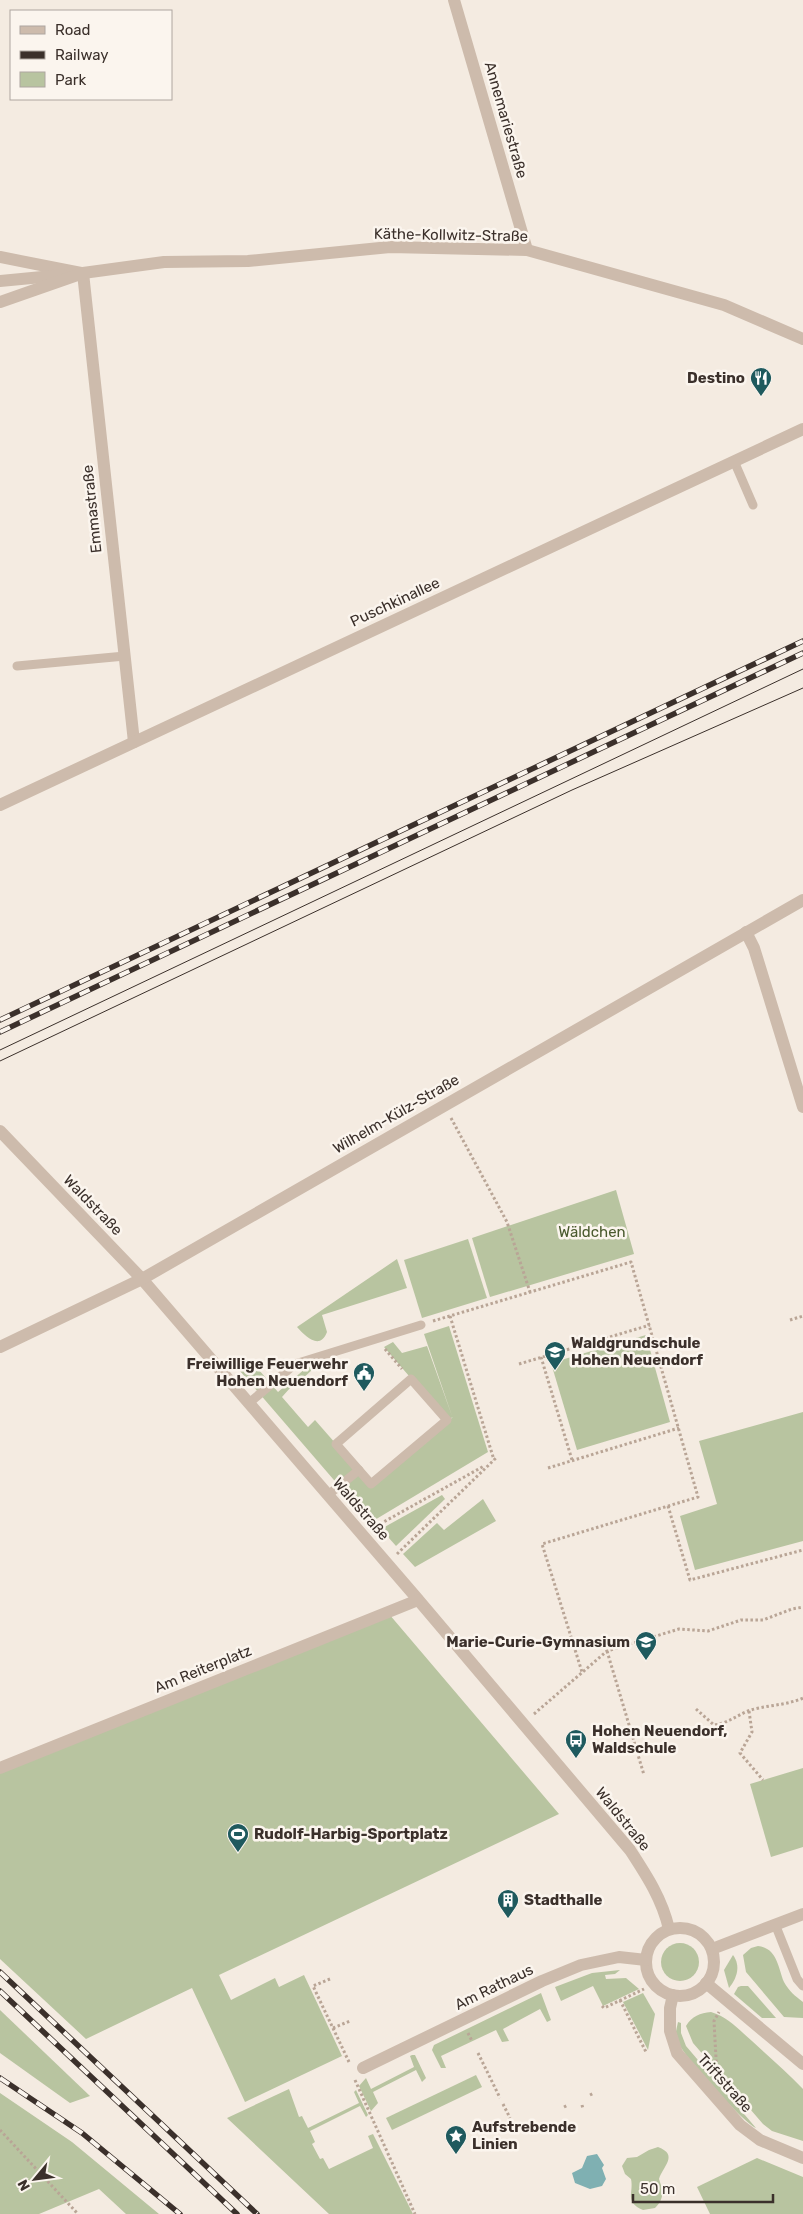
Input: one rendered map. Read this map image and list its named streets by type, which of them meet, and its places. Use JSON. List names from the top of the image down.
{
  "streets": {
    "street": [
      "Annemariestraße",
      "Käthe-Kollwitz-Straße",
      "Emmastraße",
      "Puschkinallee",
      "Wilhelm-Külz-Straße",
      "Waldstraße",
      "Am Reiterplatz",
      "Am Rathaus",
      "Triftstraße"
    ]
  },
  "crossings": [
    ["Annemariestraße", "Käthe-Kollwitz-Straße"],
    ["Käthe-Kollwitz-Straße", "Emmastraße"],
    ["Emmastraße", "Puschkinallee"],
    ["Wilhelm-Külz-Straße", "Waldstraße"],
    ["Waldstraße", "Am Reiterplatz"],
    ["Waldstraße", "Am Rathaus"],
    ["Waldstraße", "Triftstraße"],
    ["Am Rathaus", "Triftstraße"]
  ],
  "parks": ["Wäldchen"],
  "places": {
    "restaurant": ["Destino"],
    "school or university": ["Waldgrundschule Hohen Neuendorf", "Marie-Curie-Gymnasium"],
    "public building": ["Freiwillige Feuerwehr Hohen Neuendorf"],
    "bus stop": ["Hohen Neuendorf, Waldschule"],
    "sports": ["Rudolf-Harbig-Sportplatz"],
    "building": ["Stadthalle"],
    "place": ["Aufstrebende Linien"]
  },
  "legend": ["Road", "Railway", "Park"],
  "scale_bar": "50 m",
  "north": "bottom left"
}
